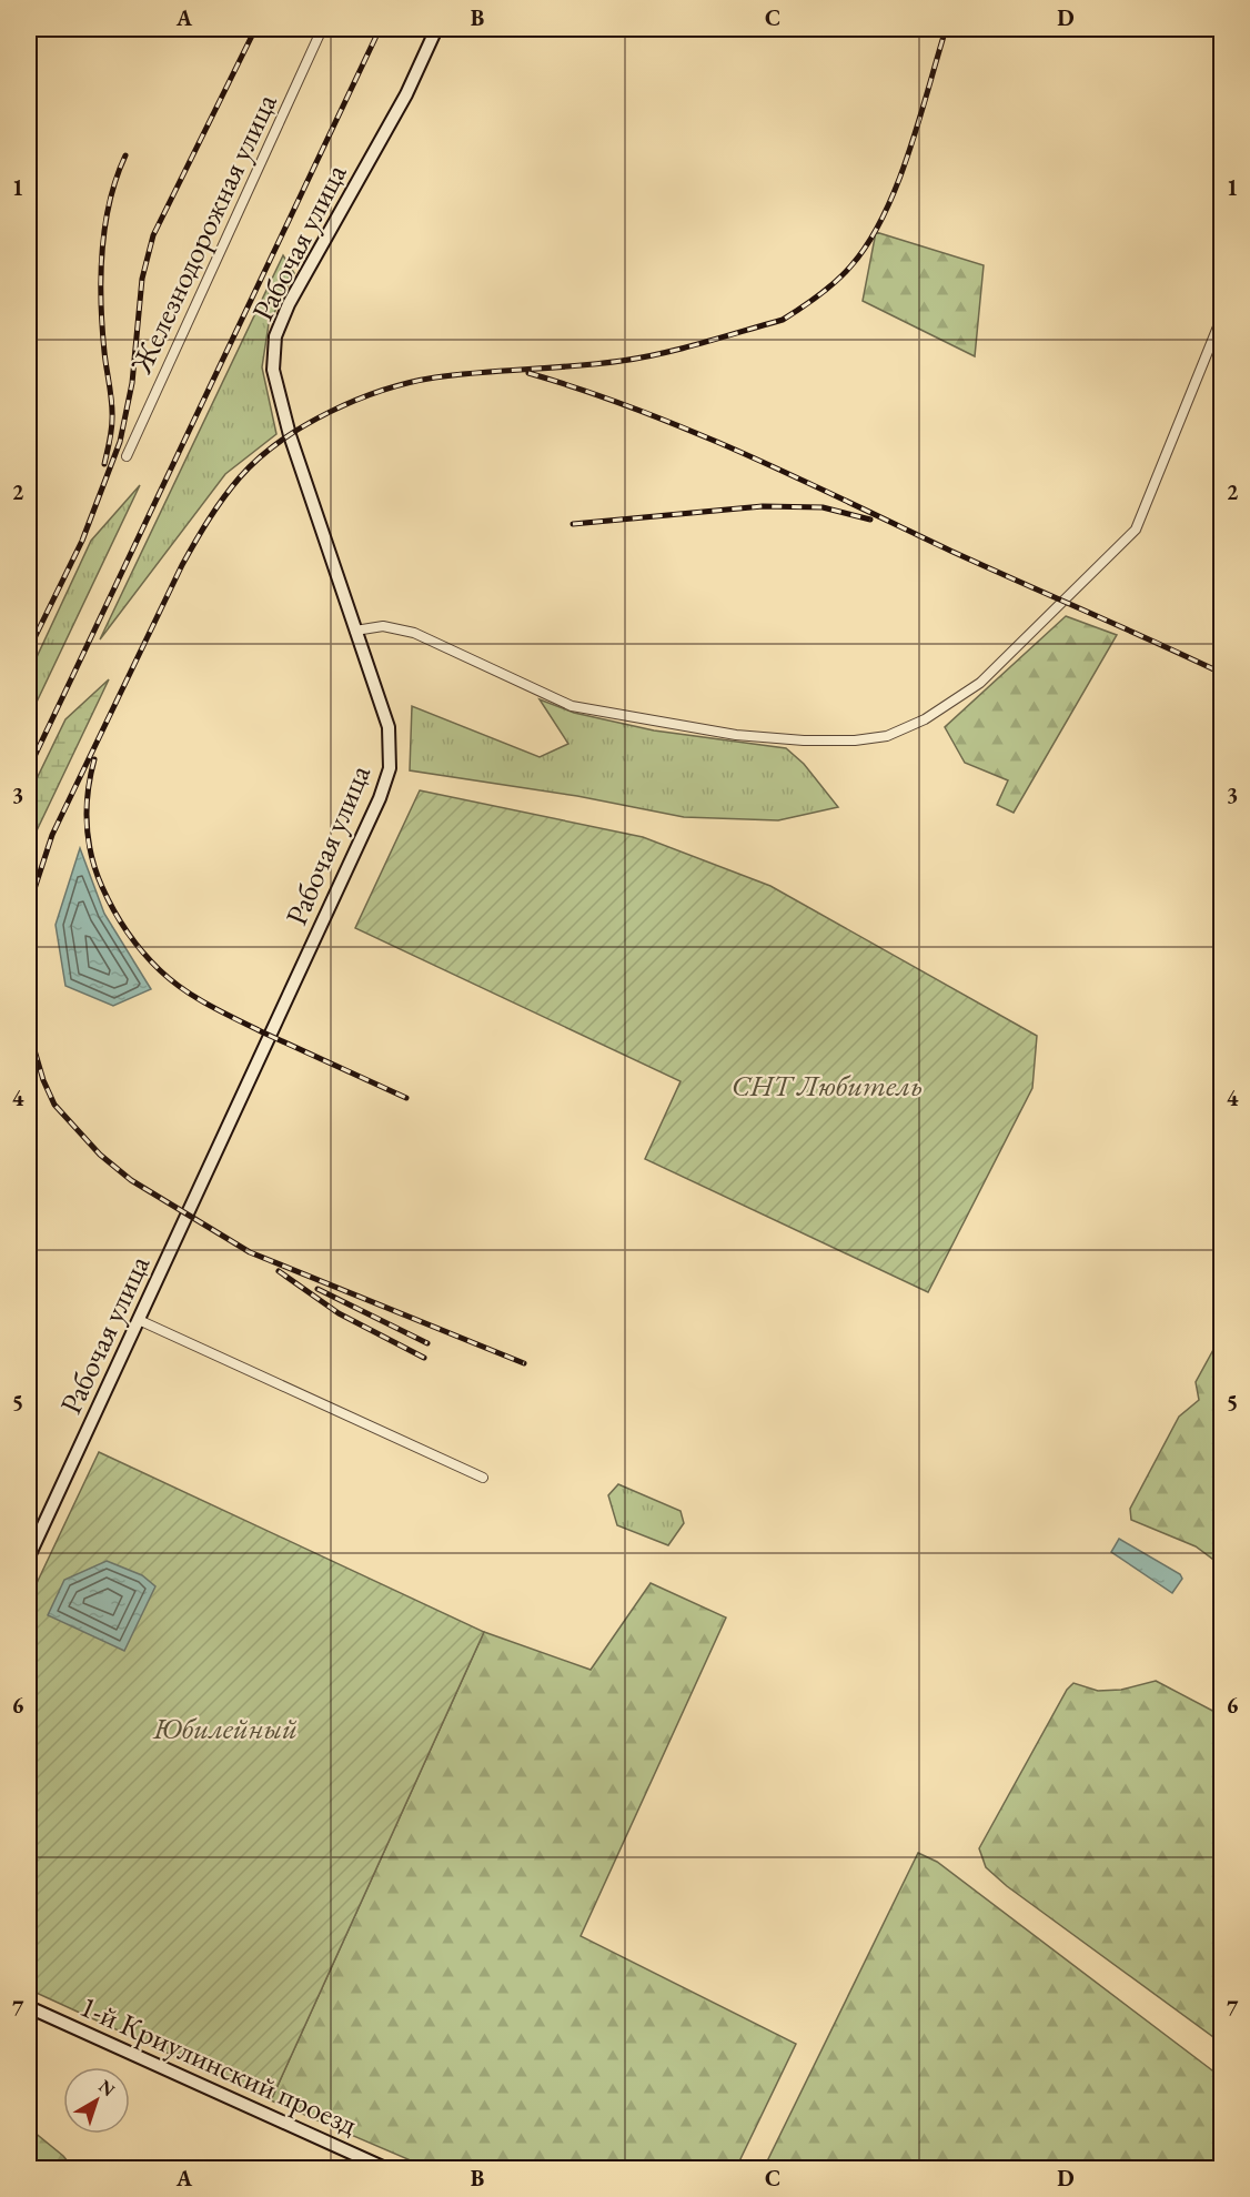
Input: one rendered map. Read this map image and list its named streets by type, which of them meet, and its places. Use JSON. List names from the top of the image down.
{
  "streets": {
    "street": ["Железнодорожная улица", "Рабочая улица", "1-й Криулинский проезд"]
  },
  "parks": ["СНТ Любитель", "Юбилейный"],
  "north": "top right",
  "grid": {
    "columns": [
      "A",
      "B",
      "C",
      "D"
    ],
    "rows": [
      "1",
      "2",
      "3",
      "4",
      "5",
      "6",
      "7"
    ]
  }
}
